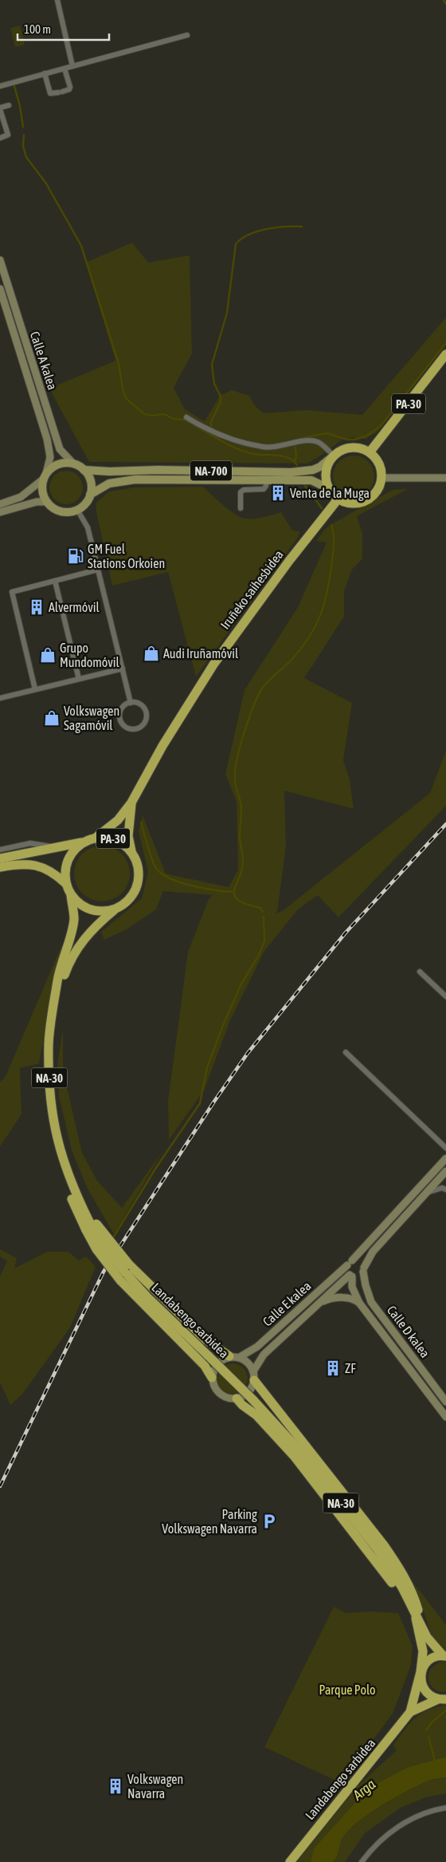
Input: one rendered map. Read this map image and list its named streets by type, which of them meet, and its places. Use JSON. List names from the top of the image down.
{
  "streets": {
    "highway": [
      "PA-30",
      "Iruñeko saihesbidea",
      "NA-30",
      "Landabengo sarbidea"
    ],
    "main road": ["NA-700"],
    "street": ["Calle A kalea", "Calle E kalea", "Calle D kalea"]
  },
  "crossings": [
    ["Calle A kalea", "NA-700"],
    ["PA-30", "NA-700"],
    ["PA-30", "Iruñeko saihesbidea"],
    ["PA-30", "Landabengo sarbidea"],
    ["NA-700", "Iruñeko saihesbidea"],
    ["Iruñeko saihesbidea", "Landabengo sarbidea"],
    ["Calle E kalea", "Calle D kalea"]
  ],
  "water": ["Arga"],
  "parks": ["Parque Polo"],
  "places": {
    "building": [
      "Venta de la Muga",
      "Alvermóvil",
      "ZF",
      "Volkswagen Navarra"
    ],
    "fuel station": ["GM Fuel Stations Orkoien"],
    "shop": ["Audi Iruñamóvil", "Grupo Mundomóvil", "Volkswagen Sagamóvil"],
    "parking": ["Parking Volkswagen Navarra"]
  },
  "scale_bar": "100 m"
}
